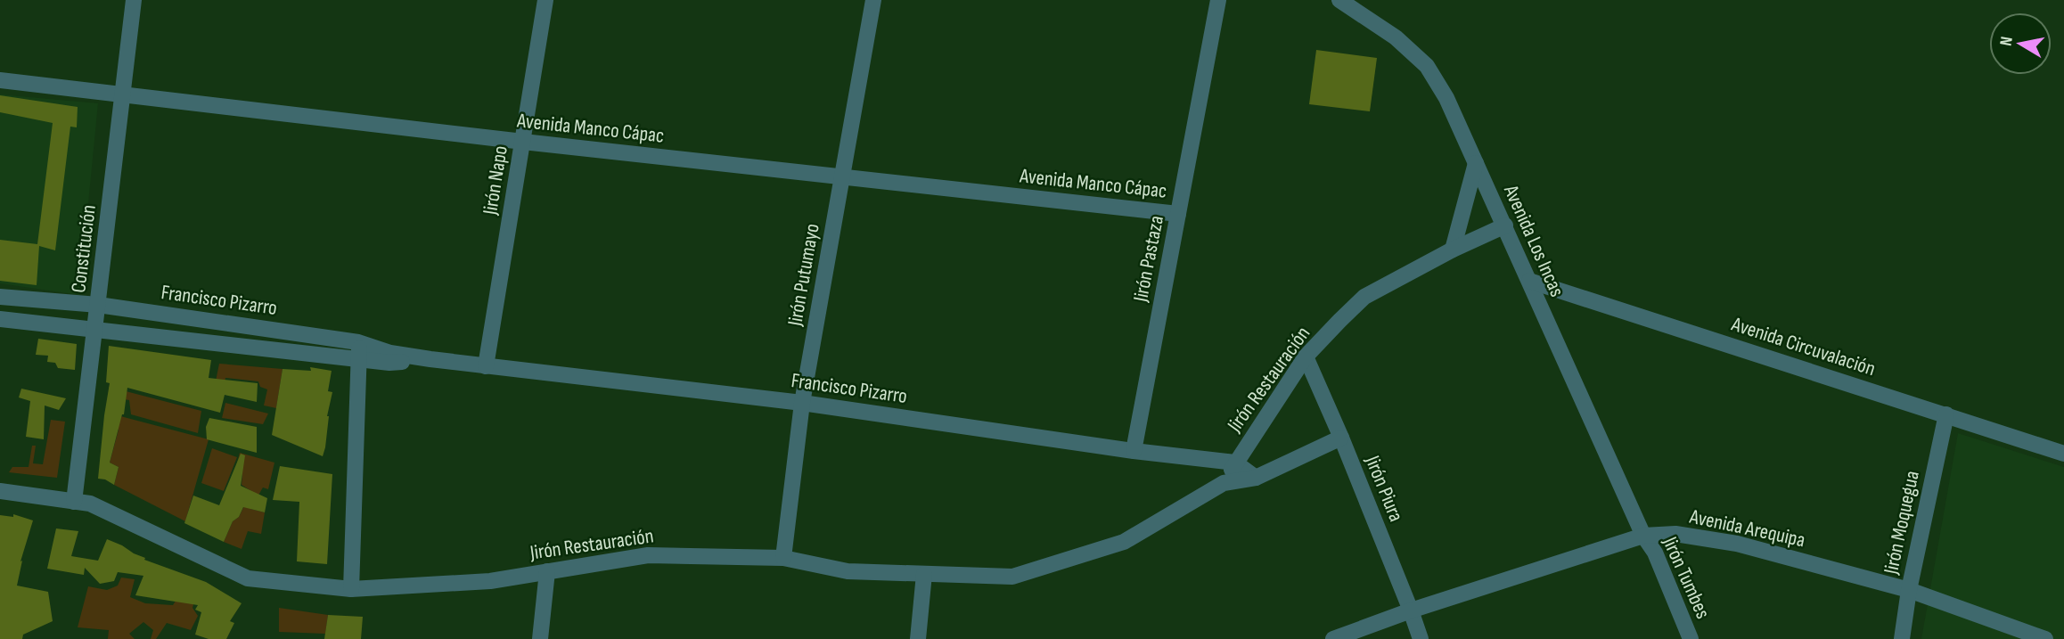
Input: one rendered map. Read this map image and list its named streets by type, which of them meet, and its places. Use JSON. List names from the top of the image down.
{
  "streets": {
    "street": [
      "Avenida Manco Cápac",
      "Jirón Napo",
      "Avenida Los Incas",
      "Constitución",
      "Jirón Pastaza",
      "Jirón Putumayo",
      "Francisco Pizarro",
      "Avenida Circuvalación",
      "Jirón Restauración",
      "Jirón Piura",
      "Jirón Moquegua",
      "Avenida Arequipa",
      "Jirón Tumbes"
    ]
  },
  "crossings": [
    ["Avenida Manco Cápac", "Jirón Napo"],
    ["Avenida Manco Cápac", "Constitución"],
    ["Avenida Manco Cápac", "Jirón Pastaza"],
    ["Avenida Manco Cápac", "Jirón Putumayo"],
    ["Jirón Napo", "Francisco Pizarro"],
    ["Avenida Los Incas", "Avenida Circuvalación"],
    ["Avenida Los Incas", "Jirón Restauración"],
    ["Avenida Los Incas", "Avenida Arequipa"],
    ["Avenida Los Incas", "Jirón Tumbes"],
    ["Constitución", "Francisco Pizarro"],
    ["Constitución", "Jirón Restauración"],
    ["Jirón Pastaza", "Francisco Pizarro"],
    ["Jirón Putumayo", "Francisco Pizarro"],
    ["Jirón Putumayo", "Jirón Restauración"],
    ["Francisco Pizarro", "Jirón Restauración"],
    ["Avenida Circuvalación", "Jirón Moquegua"],
    ["Jirón Restauración", "Jirón Piura"],
    ["Jirón Piura", "Avenida Arequipa"],
    ["Jirón Moquegua", "Avenida Arequipa"],
    ["Avenida Arequipa", "Jirón Tumbes"]
  ],
  "north": "left"
}
